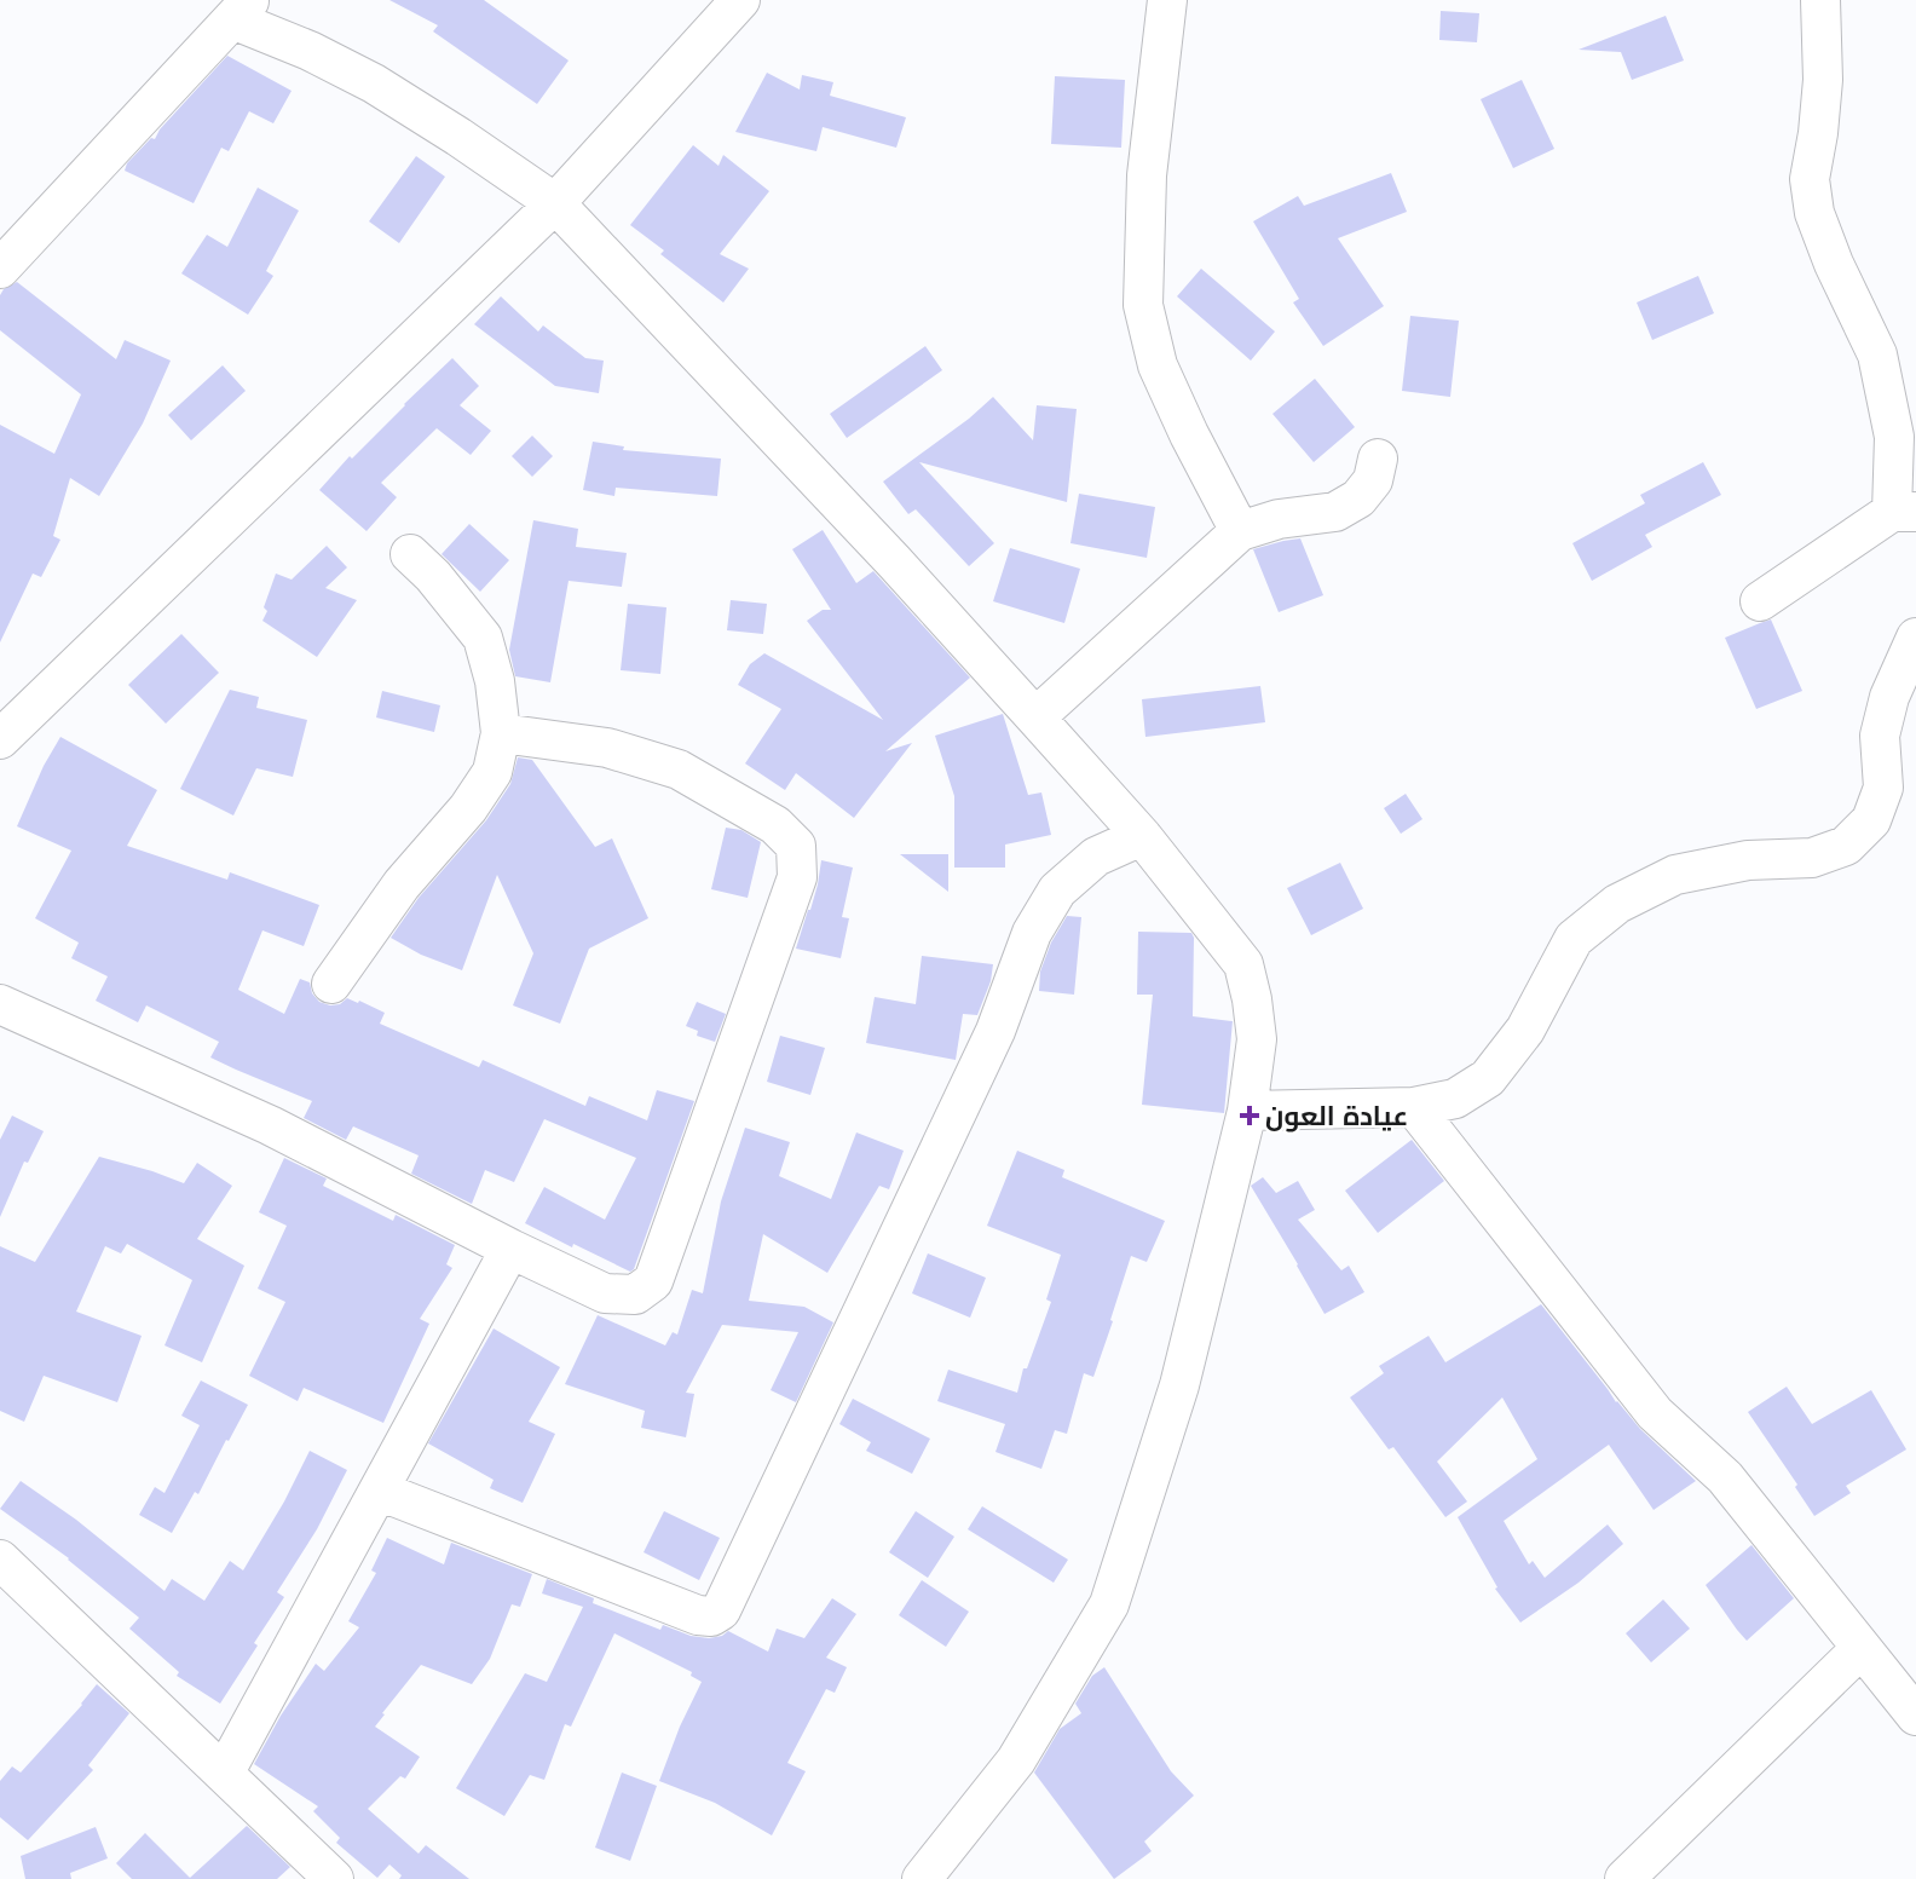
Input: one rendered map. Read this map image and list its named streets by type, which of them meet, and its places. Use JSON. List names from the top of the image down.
{
  "places": {
    "health": ["عيادة العون"]
  }
}
